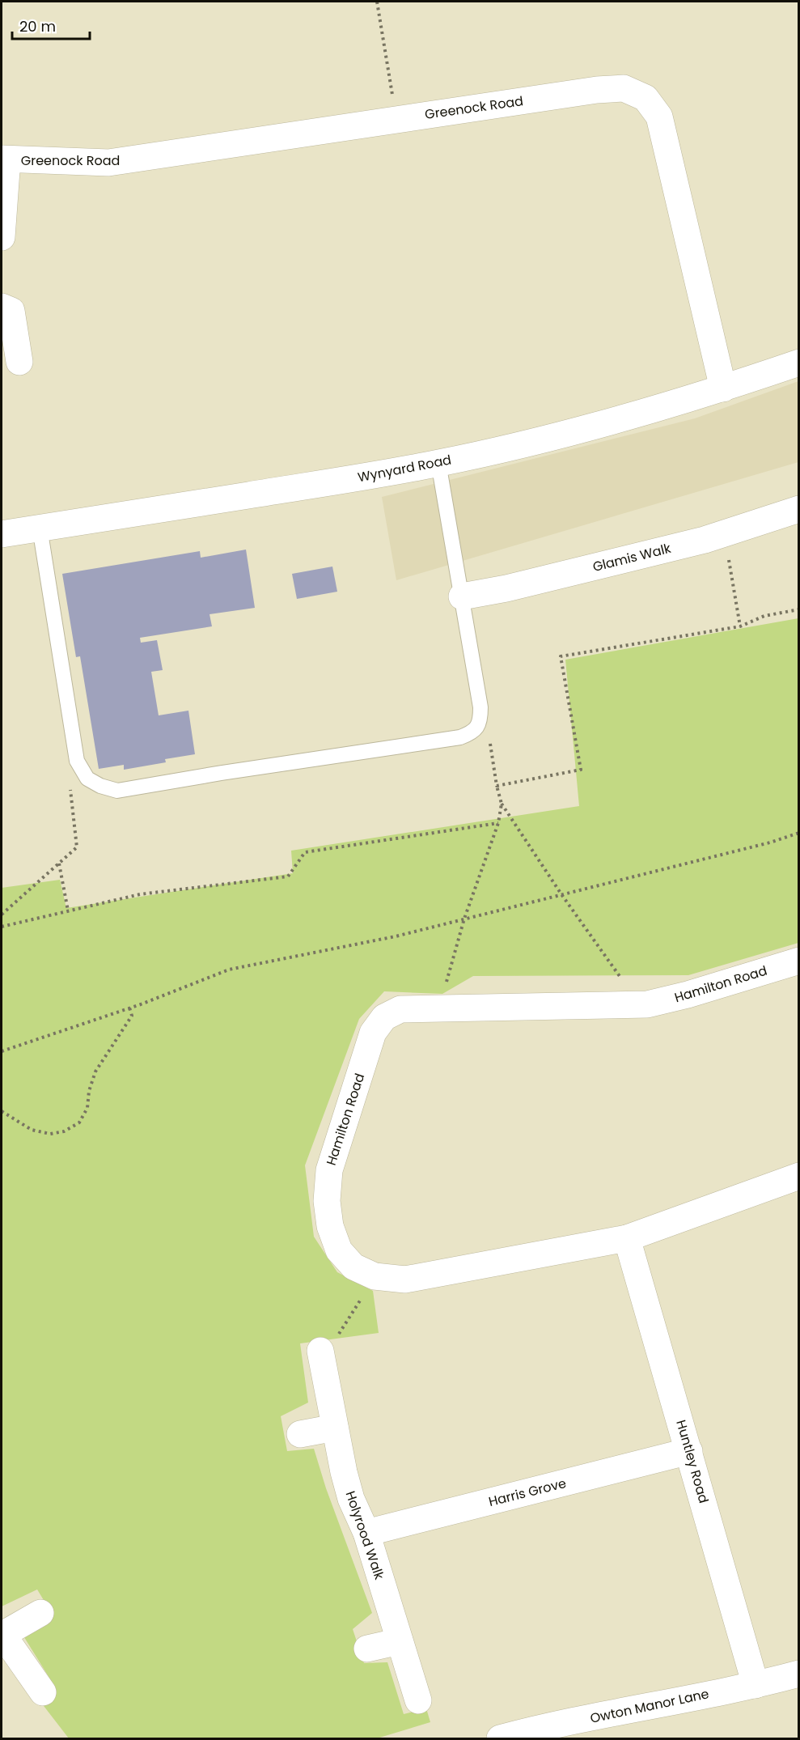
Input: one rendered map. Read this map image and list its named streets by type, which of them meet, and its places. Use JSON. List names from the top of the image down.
{
  "streets": {
    "street": [
      "Greenock Road",
      "Wynyard Road",
      "Glamis Walk",
      "Hamilton Road",
      "Huntley Road",
      "Harris Grove",
      "Holyrood Walk",
      "Owton Manor Lane"
    ]
  },
  "crossings": [
    ["Greenock Road", "Wynyard Road"],
    ["Hamilton Road", "Huntley Road"],
    ["Huntley Road", "Harris Grove"],
    ["Huntley Road", "Owton Manor Lane"],
    ["Harris Grove", "Holyrood Walk"]
  ],
  "scale_bar": "20 m"
}
